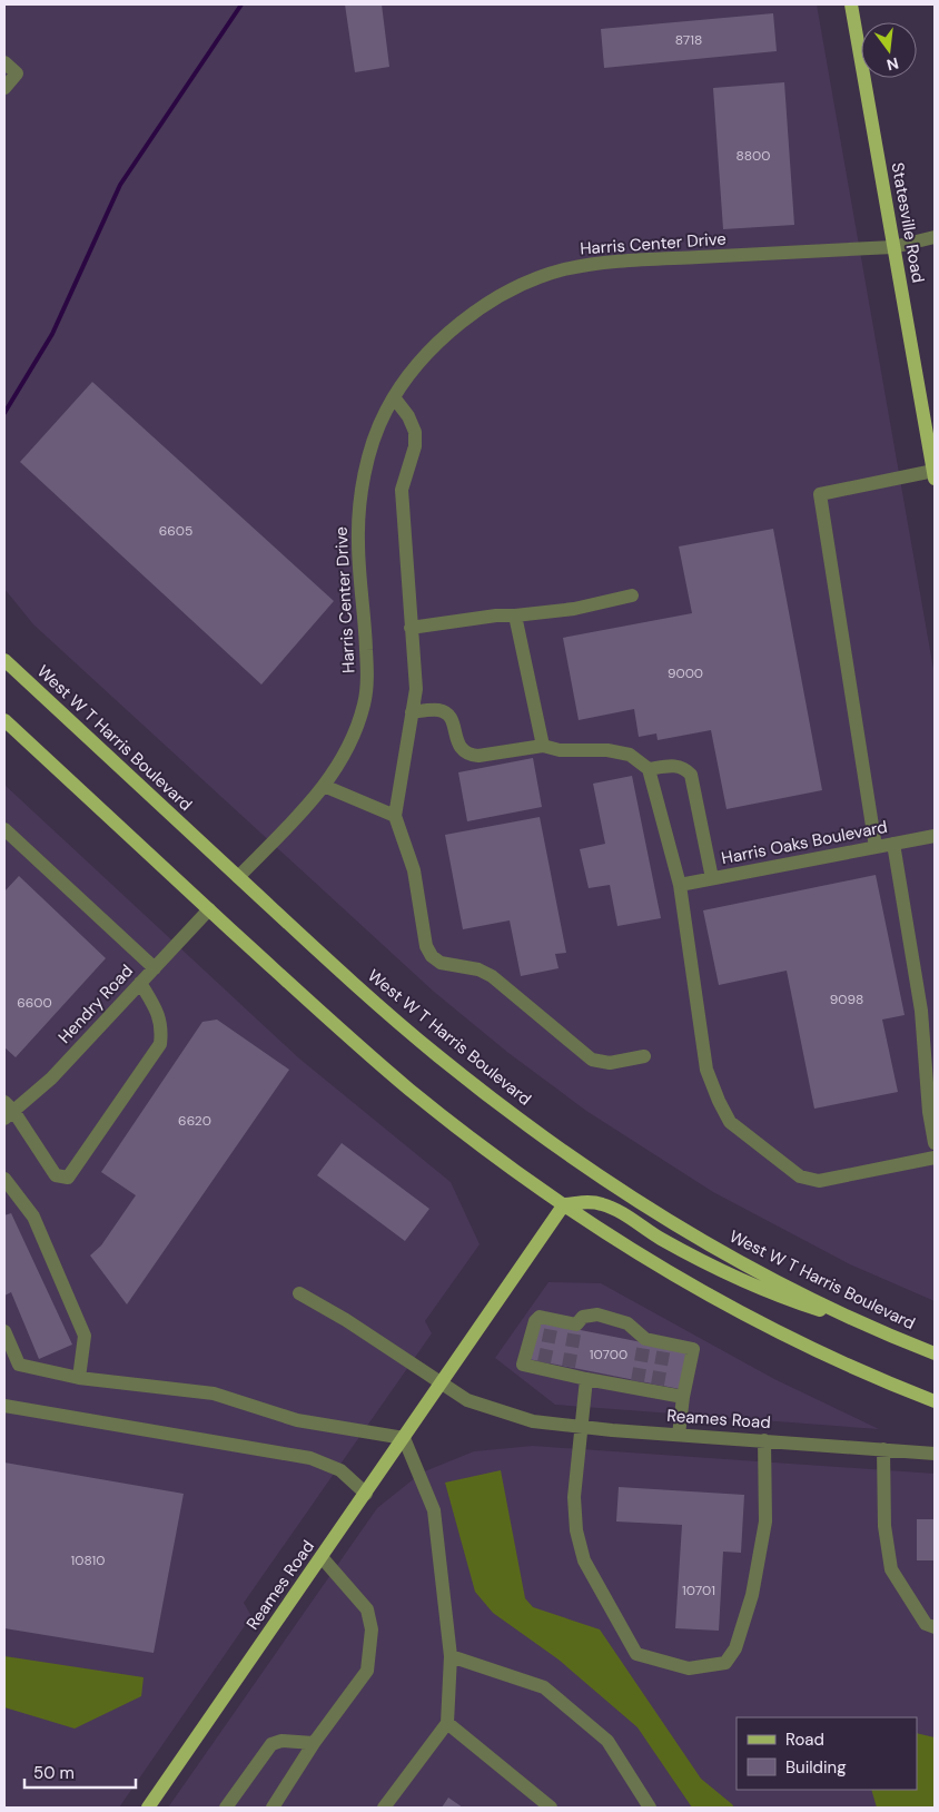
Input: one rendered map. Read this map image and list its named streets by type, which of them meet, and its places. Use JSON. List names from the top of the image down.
{
  "streets": {
    "main road": ["Statesville Road", "West W T Harris Boulevard", "Reames Road"],
    "street": ["Harris Center Drive", "Harris Oaks Boulevard", "Hendry Road"]
  },
  "crossings": [
    ["Statesville Road", "Harris Center Drive"],
    ["Harris Center Drive", "West W T Harris Boulevard"]
  ],
  "house_numbers": [
    "8718",
    "8800",
    "6605",
    "9000",
    "9098",
    "6600",
    "6620",
    "10700",
    "10810",
    "10701"
  ],
  "legend": ["Road", "Building"],
  "scale_bar": "50 m",
  "north": "bottom"
}
